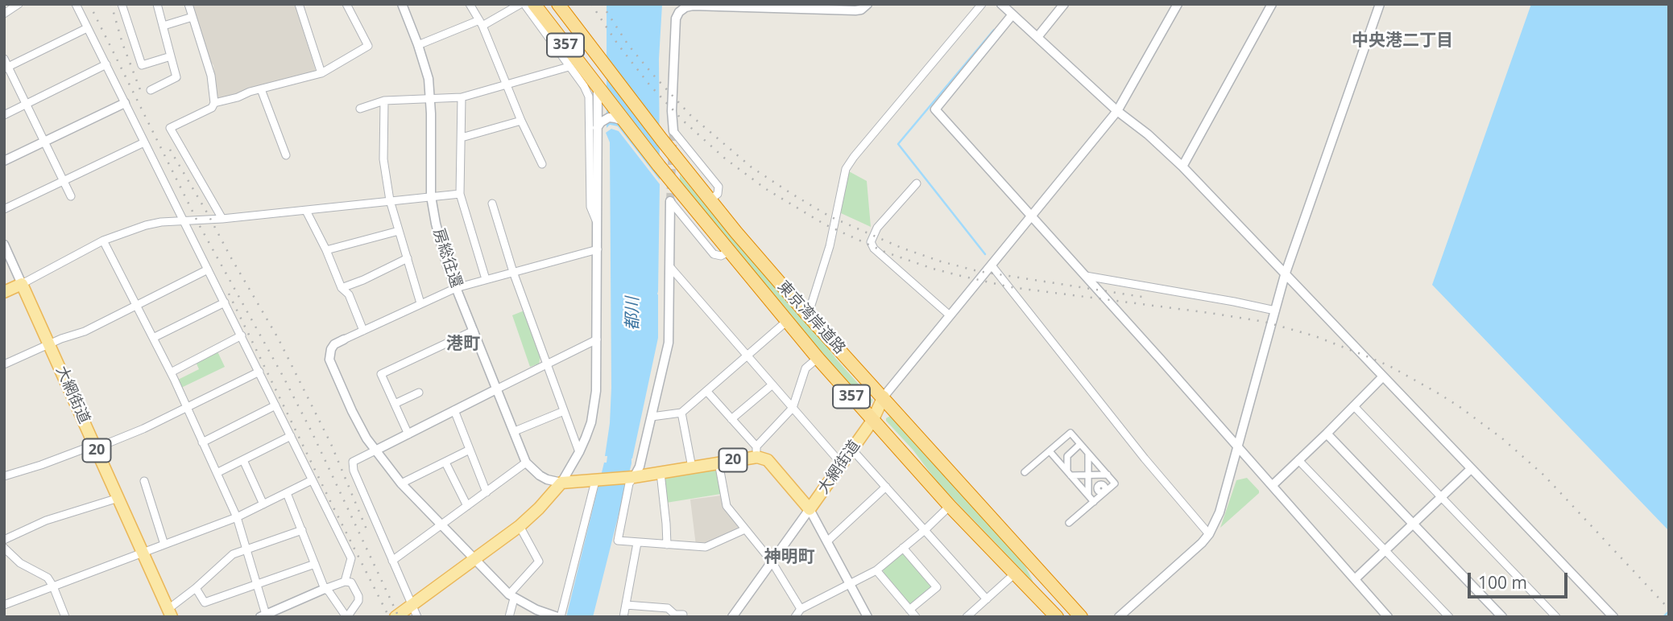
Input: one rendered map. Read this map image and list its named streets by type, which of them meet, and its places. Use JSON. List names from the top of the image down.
{
  "streets": {
    "highway": ["357", "東京湾岸道路"],
    "main road": ["大網街道", "20"],
    "street": ["房総往還"]
  },
  "crossings": [
    ["東京湾岸道路", "大網街道"],
    ["大網街道", "20"]
  ],
  "districts": ["中央港二丁目", "港町", "神明町"],
  "water": ["都川"],
  "scale_bar": "100 m"
}
